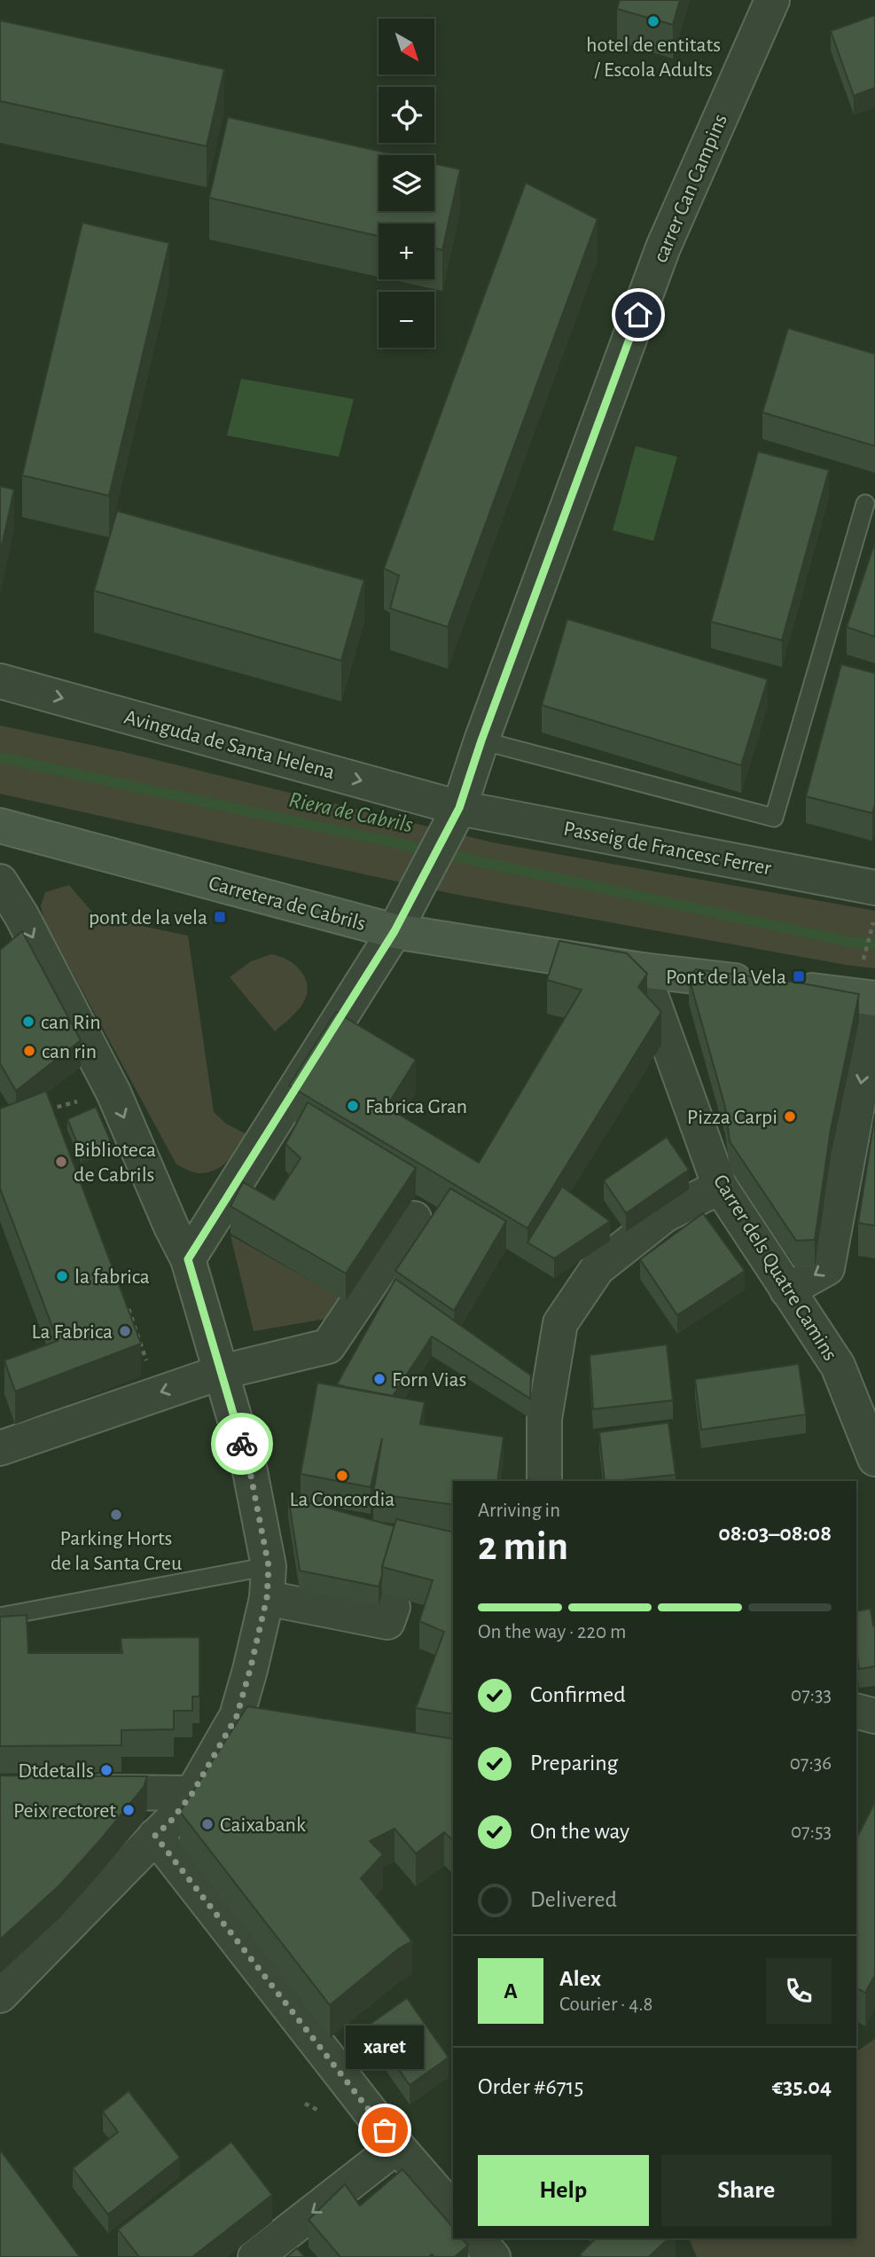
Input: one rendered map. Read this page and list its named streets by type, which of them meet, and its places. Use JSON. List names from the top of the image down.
{
  "streets": {
    "street": [
      "carrer Can Campins",
      "Avinguda de Santa Helena",
      "Passeig de Francesc Ferrer",
      "Carretera de Cabrils",
      "Carrer dels Quatre Camins"
    ]
  },
  "crossings": [
    ["carrer Can Campins", "Avinguda de Santa Helena"],
    ["carrer Can Campins", "Passeig de Francesc Ferrer"],
    ["carrer Can Campins", "Carretera de Cabrils"],
    ["Avinguda de Santa Helena", "Passeig de Francesc Ferrer"],
    ["Carretera de Cabrils", "Carrer dels Quatre Camins"]
  ],
  "one_way": ["Avinguda de Santa Helena"],
  "water": ["Riera de Cabrils"],
  "places": {
    "other": [
      "hotel de entitats / Escola Adults",
      "can Rin",
      "can rin",
      "Fabrica Gran",
      "Pizza Carpi",
      "Biblioteca de Cabrils",
      "la fabrica",
      "La Fabrica",
      "Forn Vias",
      "La Concordia",
      "Parking Horts de la Santa Creu",
      "Dtdetalls",
      "Peix rectoret",
      "Caixabank",
      "xaret"
    ],
    "transit": ["pont de la vela", "Pont de la Vela"]
  },
  "north": "bottom right",
  "page": {
    "map_buttons": ["+", "−"],
    "heading": ["2 min", "Arriving in", "08:03–08:08"],
    "panel": [
      "Alex",
      "Courier · 4.8",
      "Order #6715",
      "€35.04"
    ],
    "bar": "On the way · 220 m",
    "list": [
      ["Confirmed", "07:33"],
      ["Preparing", "07:36"],
      ["On the way", "07:53"],
      "Delivered"
    ],
    "round": "A",
    "bubble": "xaret",
    "buttons": ["Help", "Share"]
  }
}
